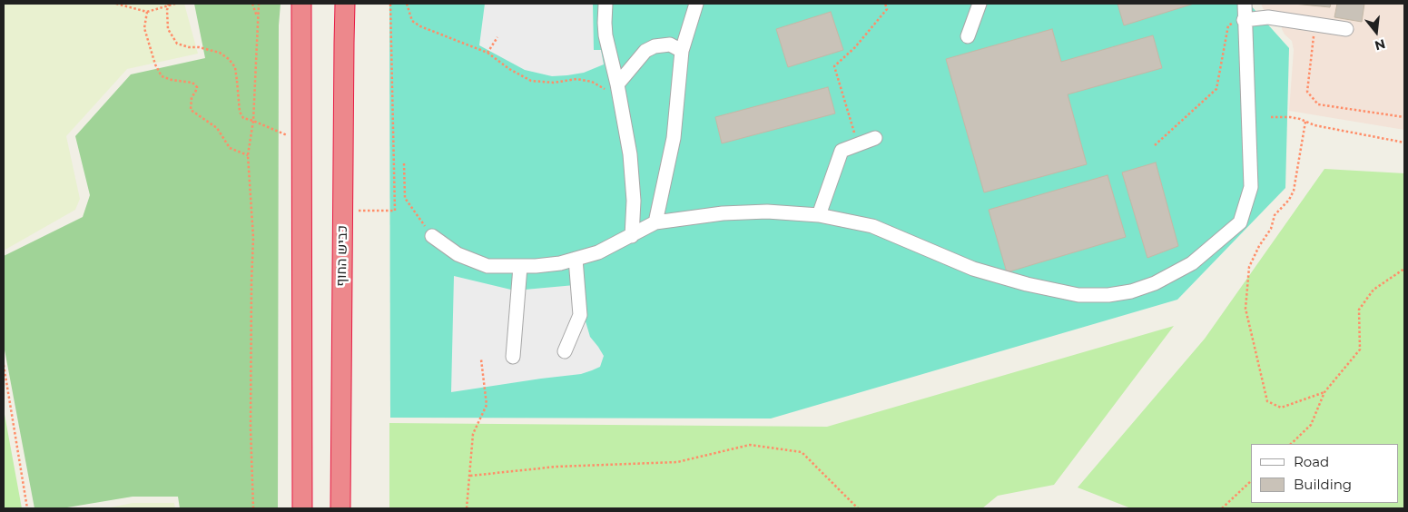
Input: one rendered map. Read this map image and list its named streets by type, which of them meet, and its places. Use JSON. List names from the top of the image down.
{
  "streets": {
    "highway": ["כביש החוף"]
  },
  "legend": ["Road", "Building"],
  "north": "bottom"
}
